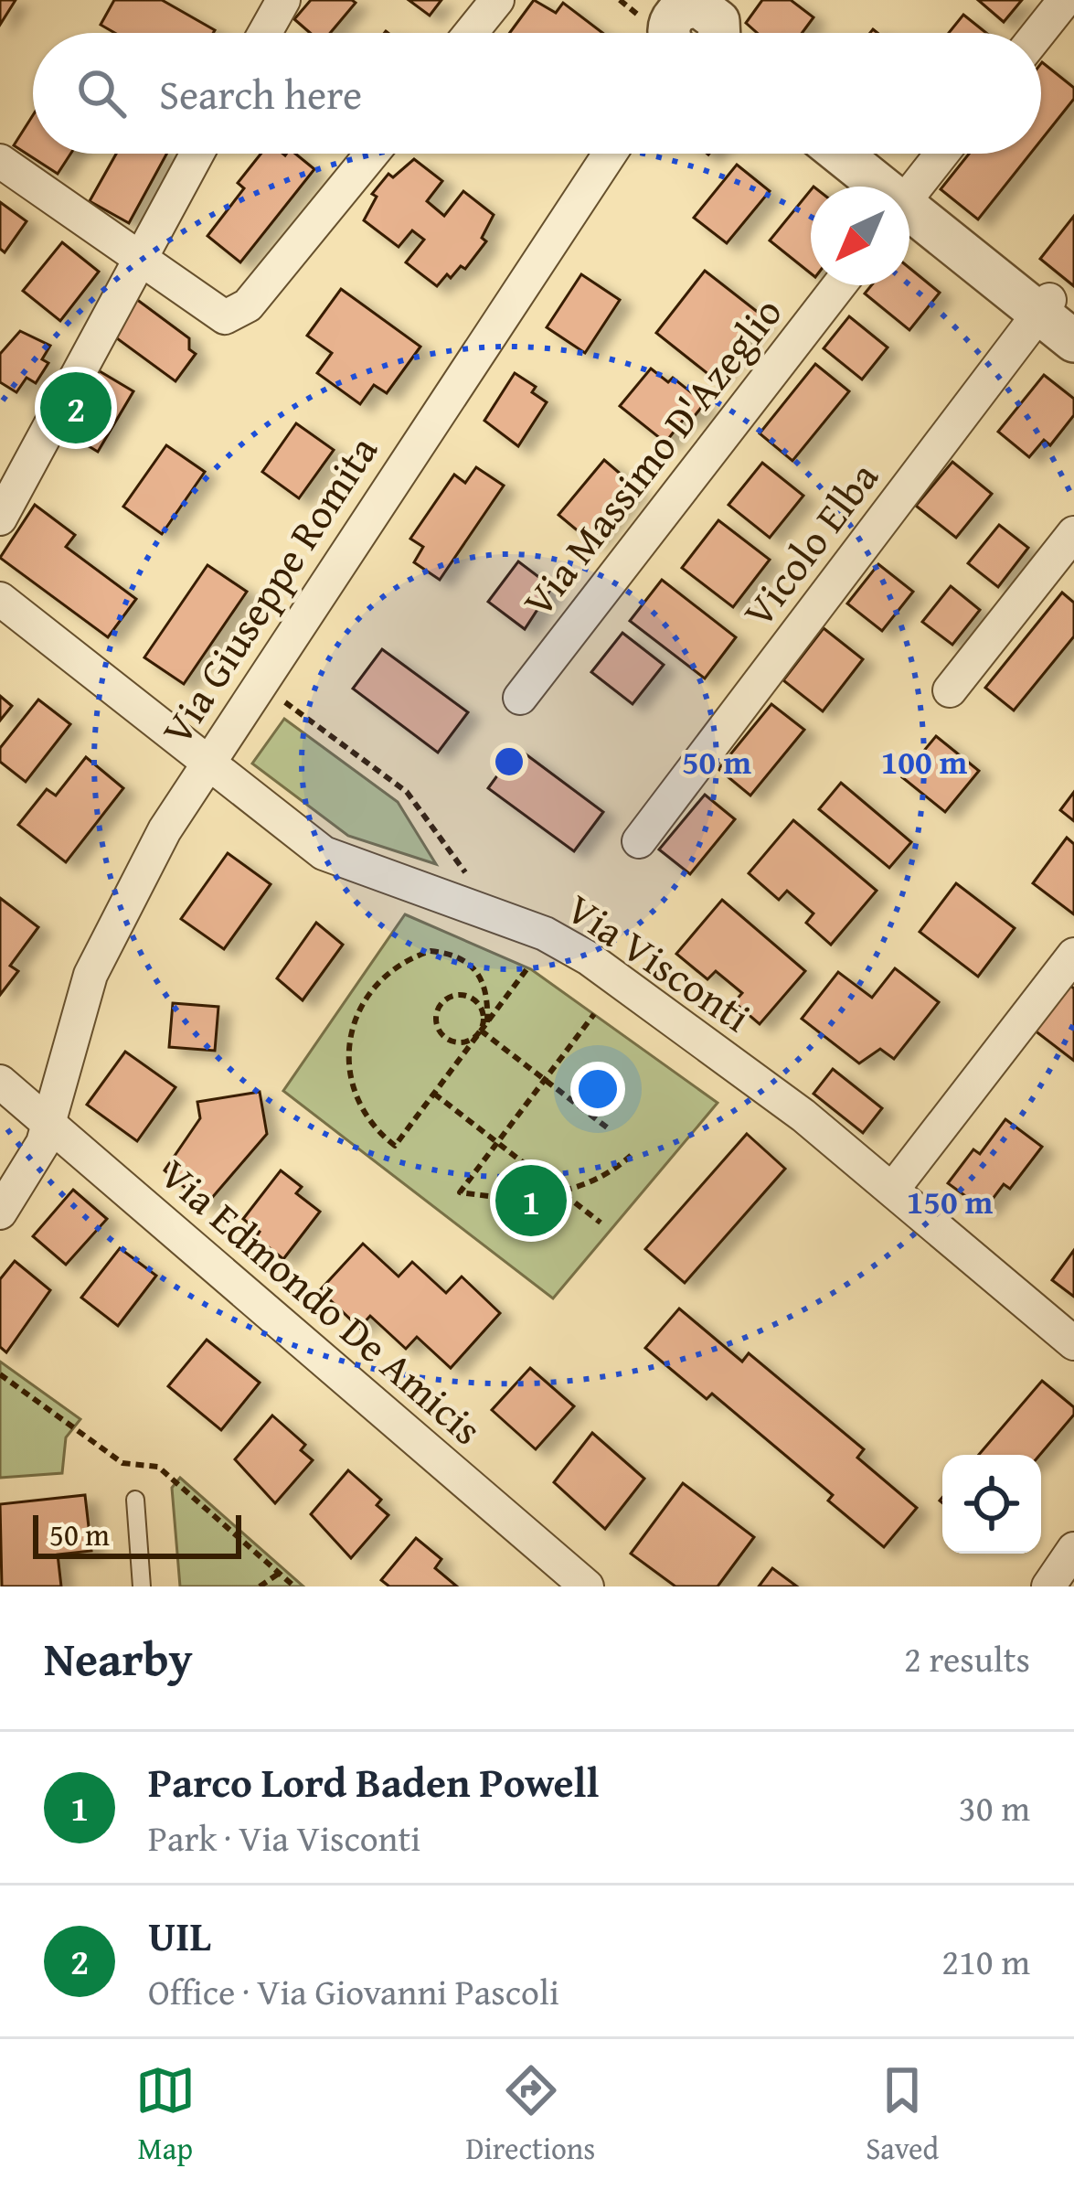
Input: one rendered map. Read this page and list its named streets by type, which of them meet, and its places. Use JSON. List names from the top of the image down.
{
  "streets": {
    "street": [
      "Via Massimo D'Azeglio",
      "Vicolo Elba",
      "Via Giuseppe Romita",
      "Via Visconti",
      "Via Edmondo De Amicis"
    ]
  },
  "crossings": [
    ["Via Giuseppe Romita", "Via Visconti"],
    ["Via Giuseppe Romita", "Via Edmondo De Amicis"]
  ],
  "scale_bar": "50 m",
  "north": "bottom left",
  "page": {
    "search": "Search here",
    "pins": ["2", "1"],
    "scale": "50 m",
    "heading": ["Nearby", "2 results"],
    "list": [
      {
        "mark": "1",
        "name": "Parco Lord Baden Powell",
        "note": "Park · Via Visconti",
        "value": "30 m"
      },
      {
        "mark": "2",
        "name": "UIL",
        "note": "Office · Via Giovanni Pascoli",
        "value": "210 m"
      }
    ],
    "nav": ["Map", "Directions", "Saved"]
  },
  "rings": ["50 m", "100 m", "150 m"]
}
